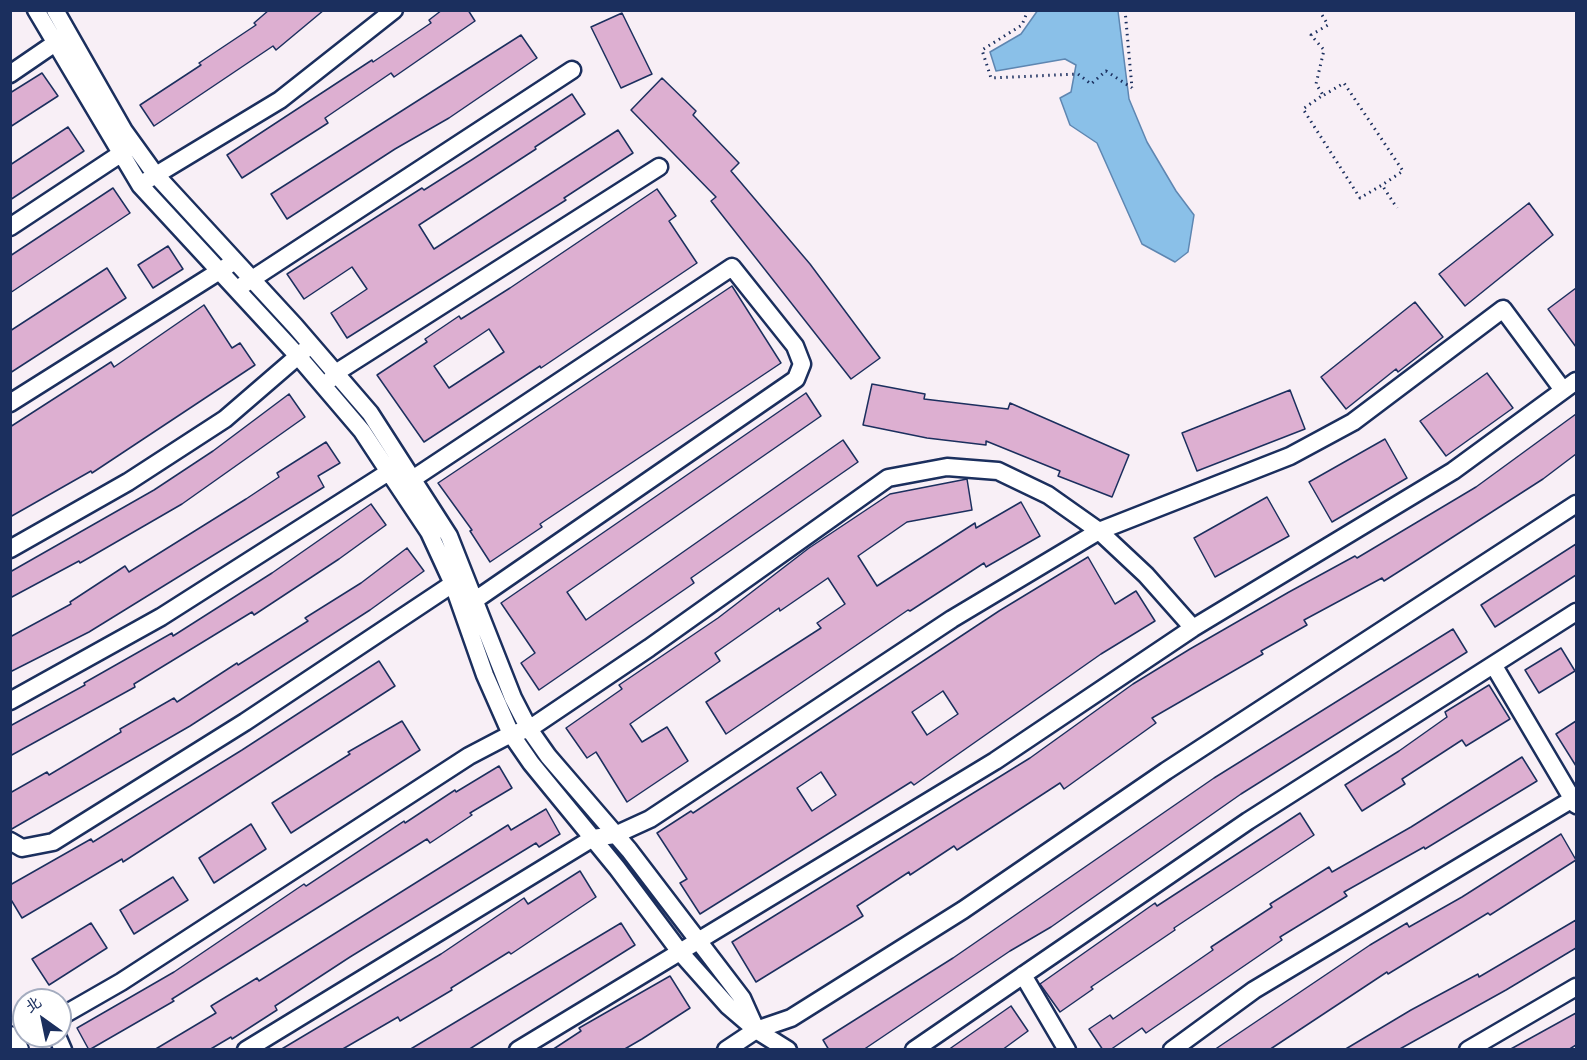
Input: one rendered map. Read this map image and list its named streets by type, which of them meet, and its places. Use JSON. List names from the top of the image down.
{
  "north": "top left"
}
